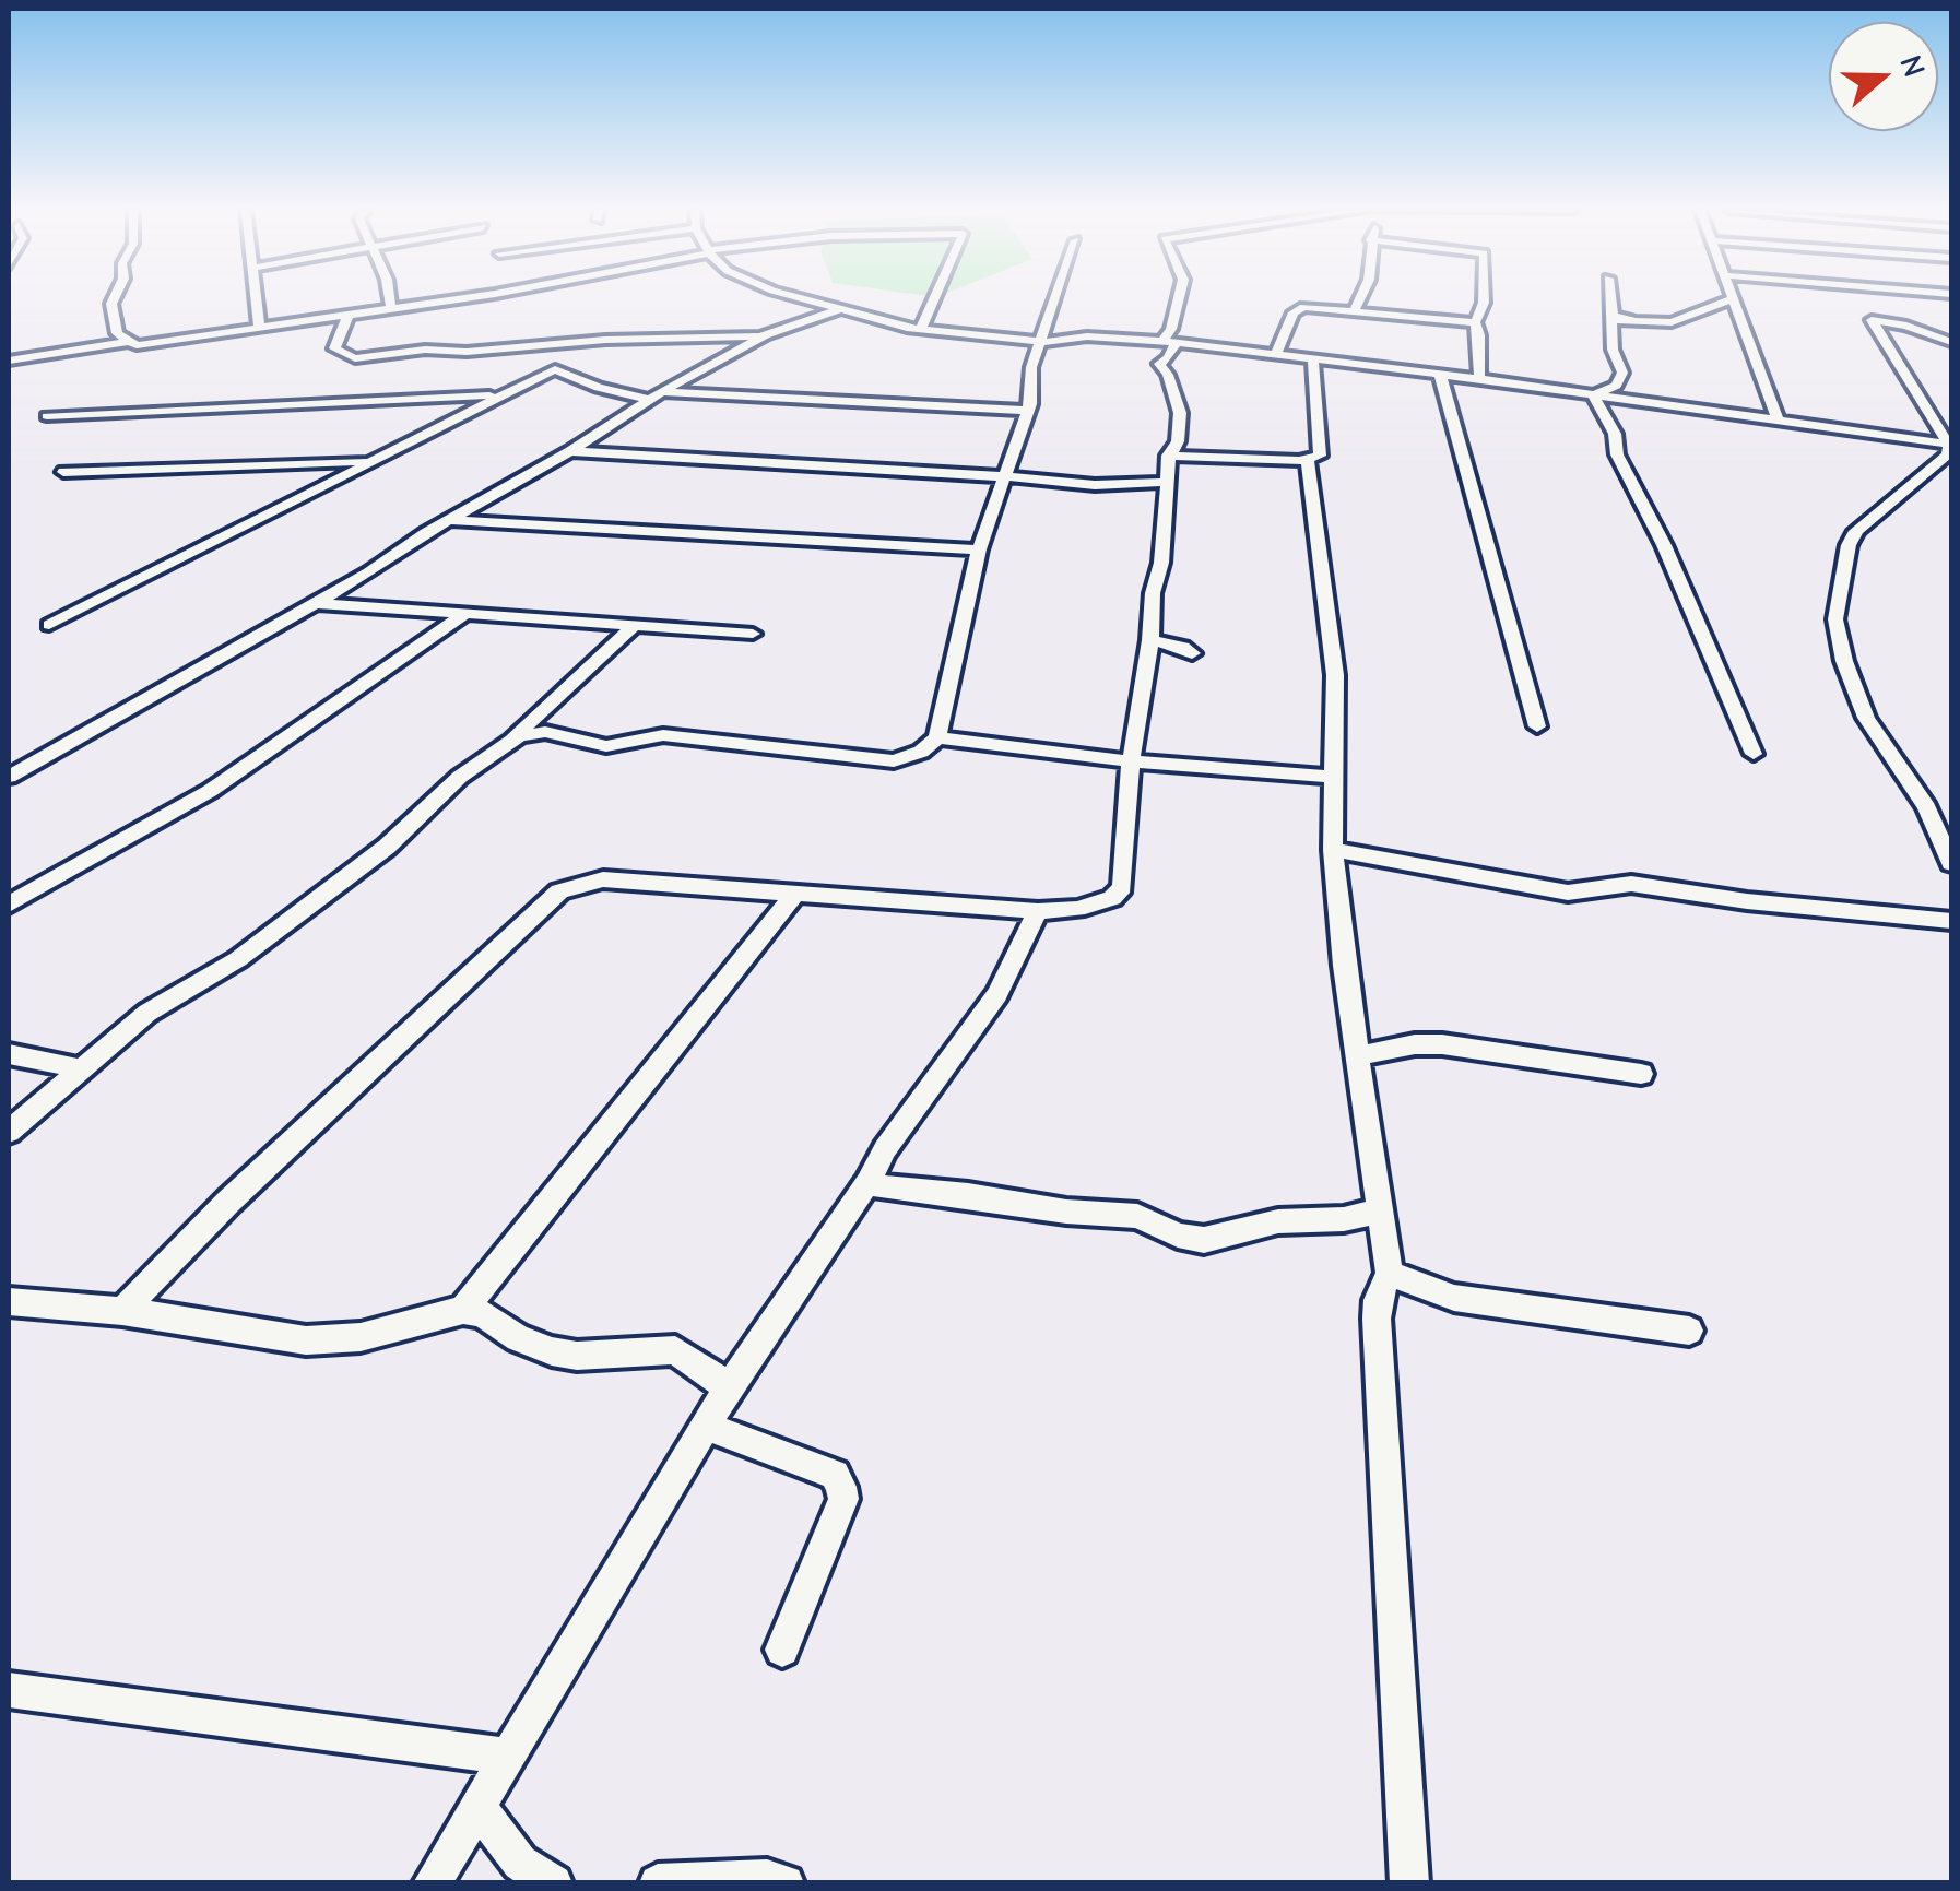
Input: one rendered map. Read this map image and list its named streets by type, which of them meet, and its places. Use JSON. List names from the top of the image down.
{
  "north": "right"
}
